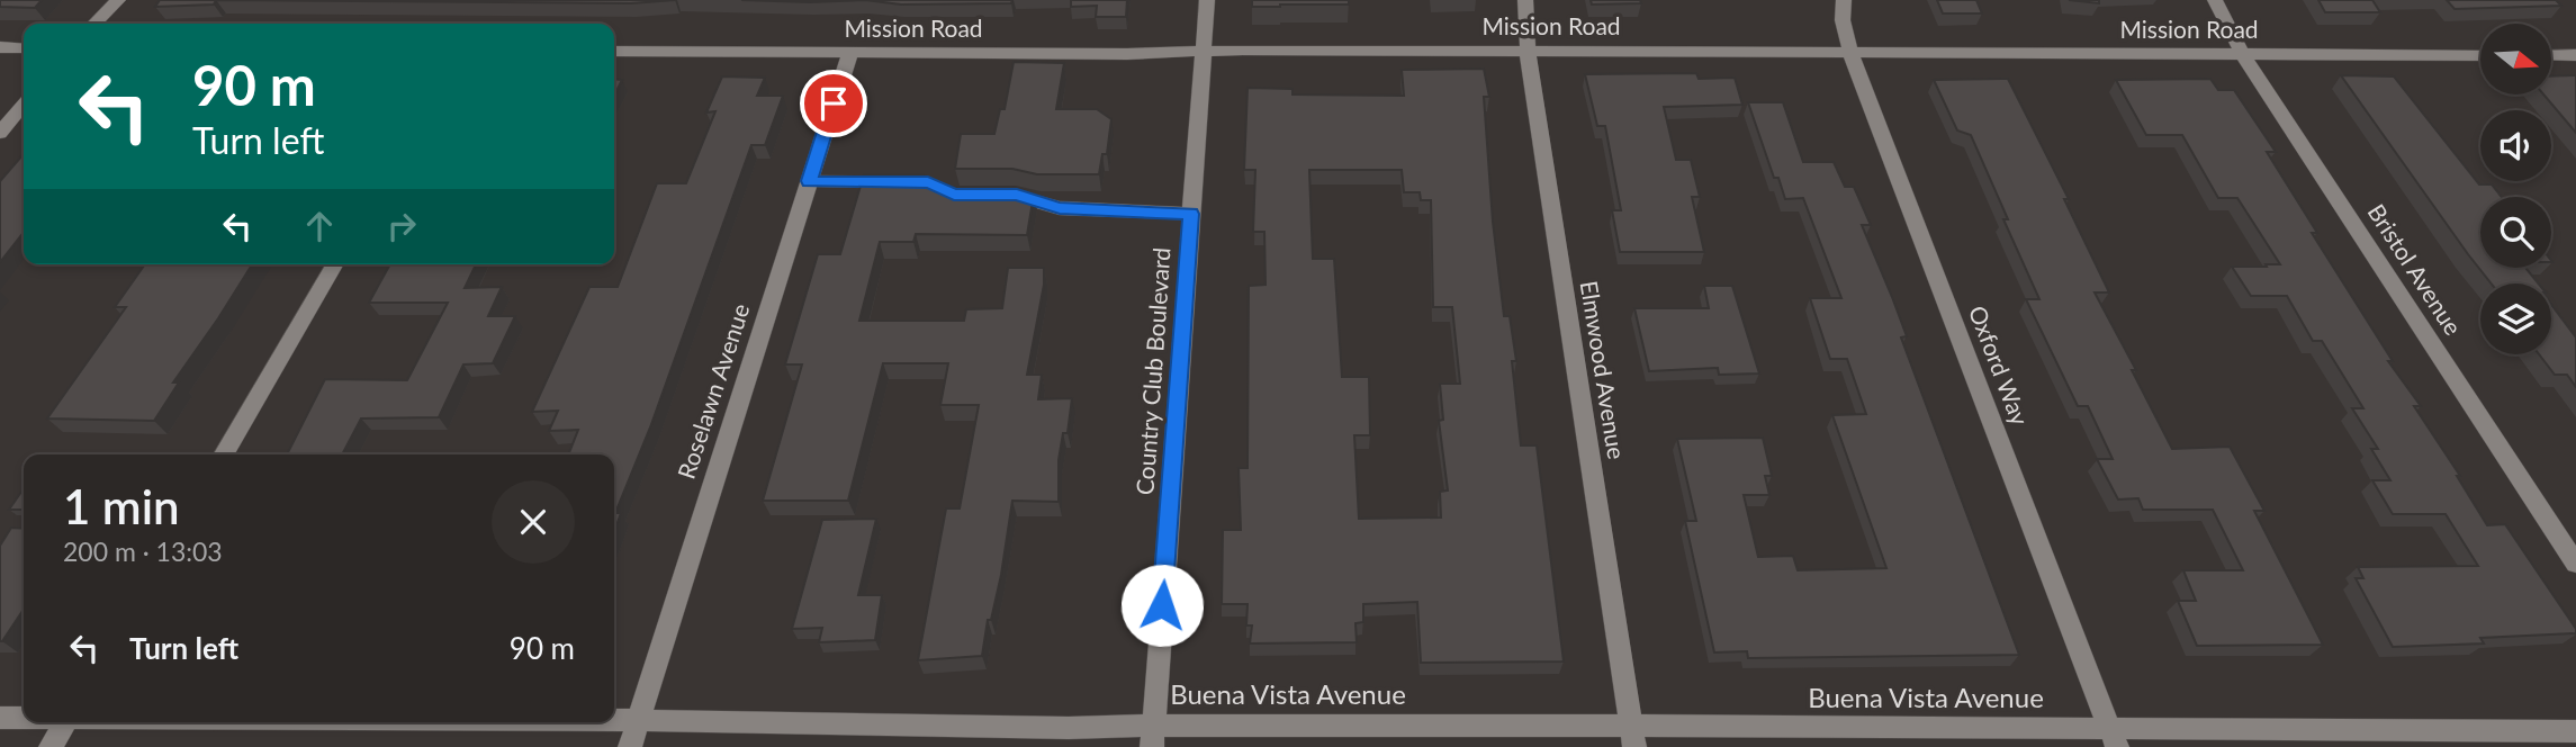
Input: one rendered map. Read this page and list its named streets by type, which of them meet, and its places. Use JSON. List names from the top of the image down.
{
  "streets": {
    "street": [
      "Mission Road",
      "Bristol Avenue",
      "Oxford Way",
      "Elmwood Avenue",
      "Country Club Boulevard",
      "Roselawn Avenue",
      "Buena Vista Avenue"
    ]
  },
  "crossings": [
    ["Mission Road", "Bristol Avenue"],
    ["Mission Road", "Oxford Way"],
    ["Mission Road", "Elmwood Avenue"],
    ["Mission Road", "Country Club Boulevard"],
    ["Mission Road", "Roselawn Avenue"],
    ["Oxford Way", "Buena Vista Avenue"],
    ["Elmwood Avenue", "Buena Vista Avenue"],
    ["Country Club Boulevard", "Buena Vista Avenue"],
    ["Roselawn Avenue", "Buena Vista Avenue"]
  ],
  "north": "right",
  "page": {
    "turn": ["90 m", "Turn left"],
    "heading": ["1 min", "200 m · 13:03"],
    "list": [
      {
        "name": "Turn left",
        "value": "90 m"
      }
    ]
  }
}
